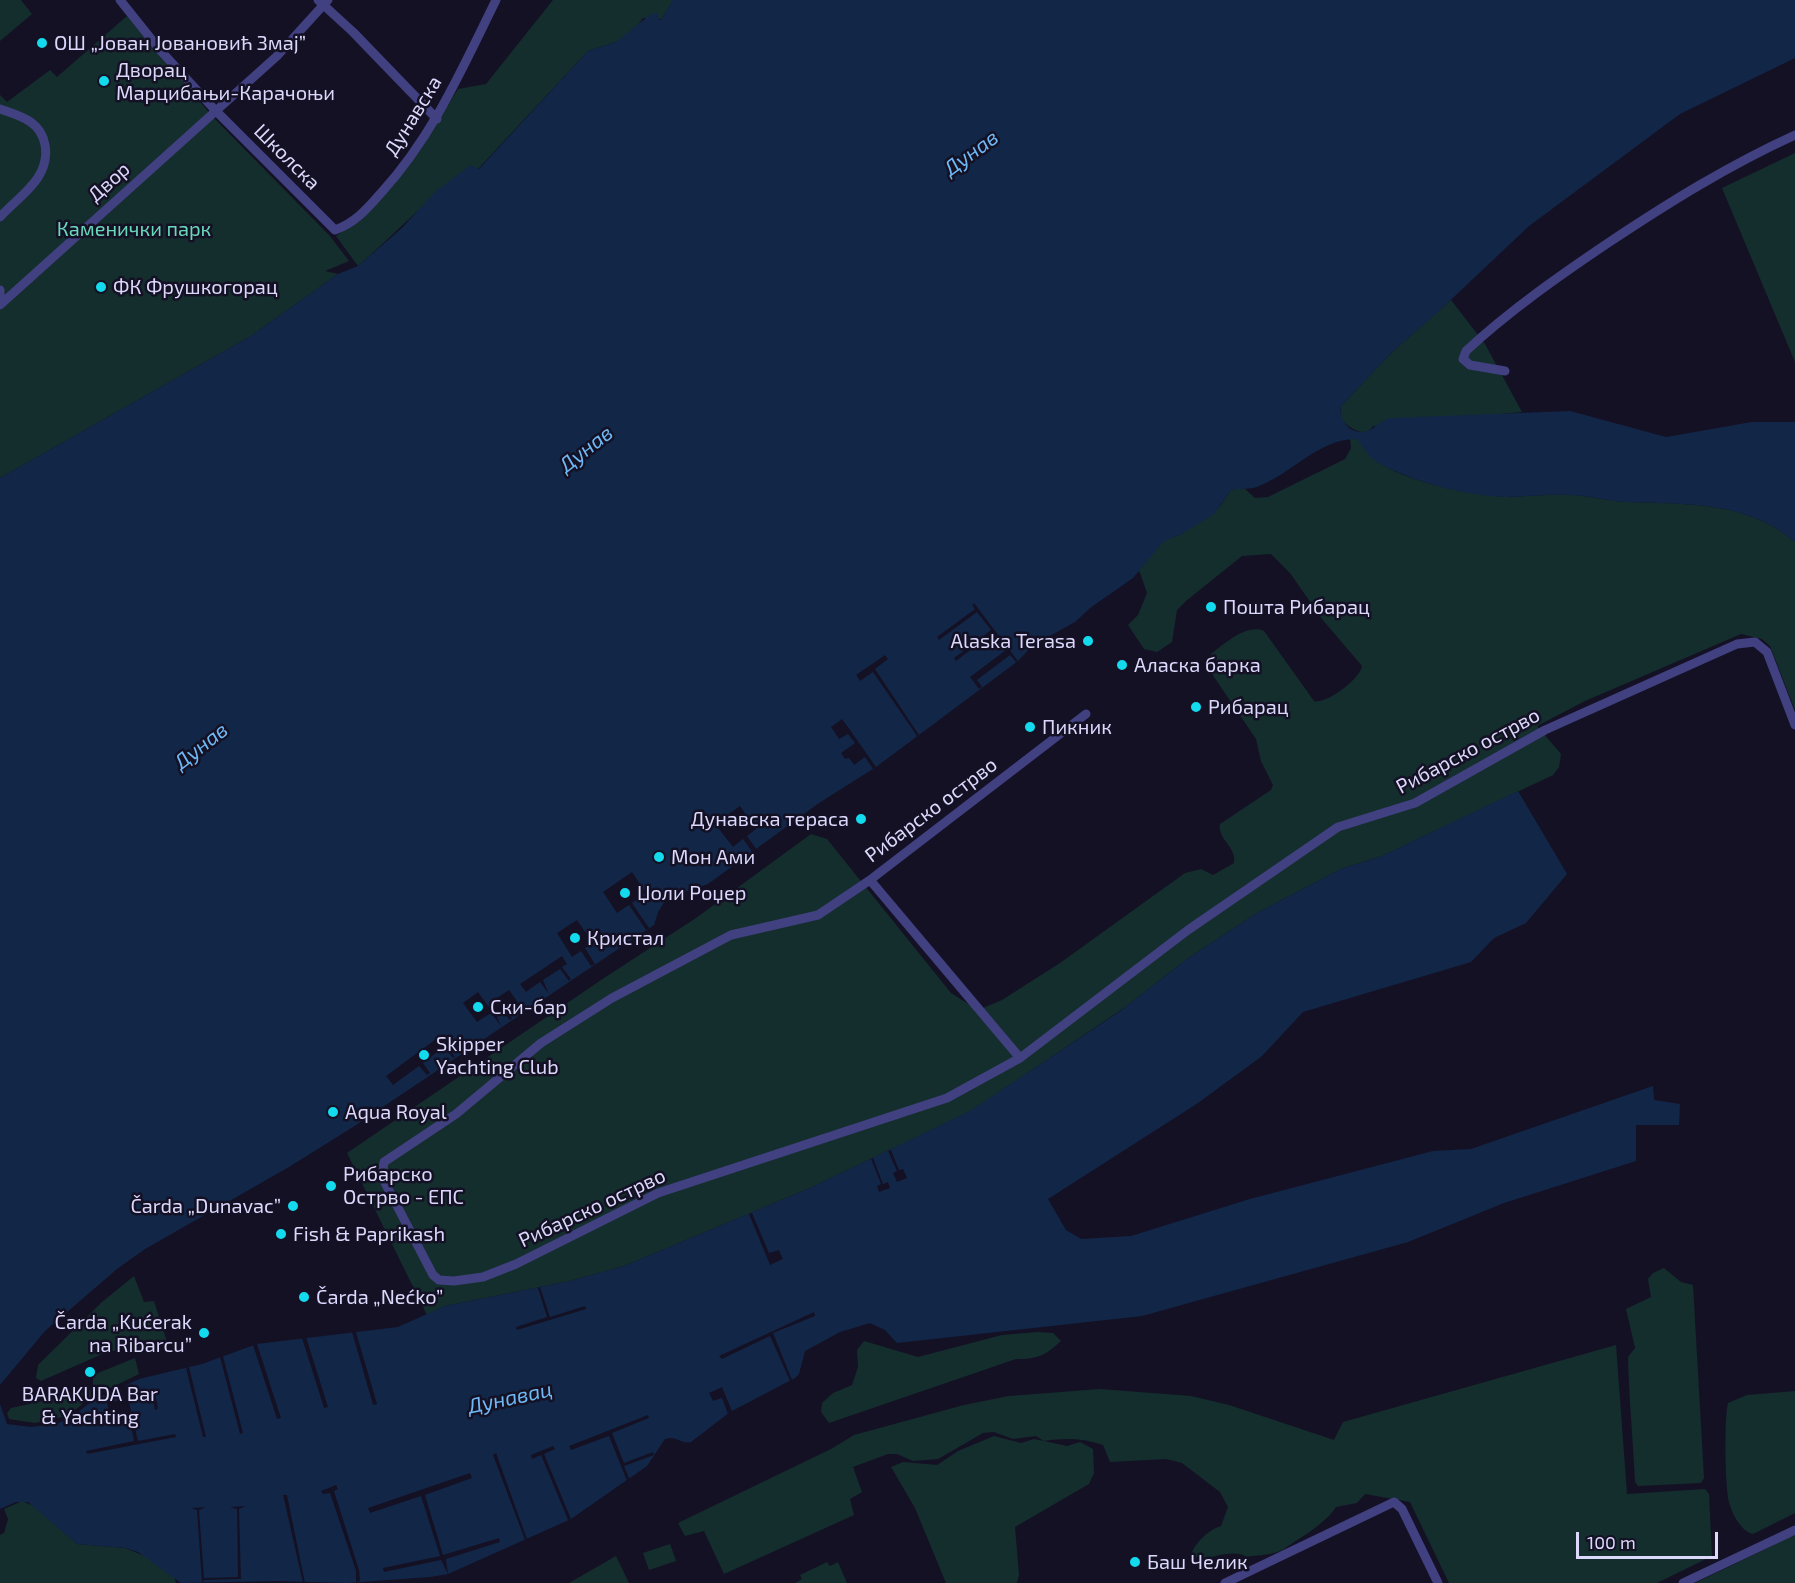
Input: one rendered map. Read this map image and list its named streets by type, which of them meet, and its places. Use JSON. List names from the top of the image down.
{
  "streets": {
    "street": [
      "Дунавска",
      "Школска",
      "Двор",
      "Рибарско острво"
    ]
  },
  "crossings": [
    ["Дунавска", "Школска"],
    ["Школска", "Двор"]
  ],
  "water": ["Дунав", "Дунавац"],
  "parks": ["Каменички парк"],
  "places": [
    "ОШ „Јован Јовановић Змај”",
    "Дворац Марцибањи-Карачоњи",
    "ФК Фрушкогорац",
    "Пошта Рибарац",
    "Alaska Terasa",
    "Аласка барка",
    "Рибарац",
    "Пикник",
    "Дунавска тераса",
    "Мон Ами",
    "Џоли Роџер",
    "Кристал",
    "Ски-бар",
    "Skipper Yachting Club",
    "Aqua Royal",
    "Рибарско Острво - ЕПС",
    "Čarda „Dunavac”",
    "Fish & Paprikash",
    "Čarda „Nećko”",
    "Čarda „Kućerak na Ribarcu”",
    "BARAKUDA Bar & Yachting",
    "Баш Челик"
  ],
  "scale_bar": "100 m"
}
